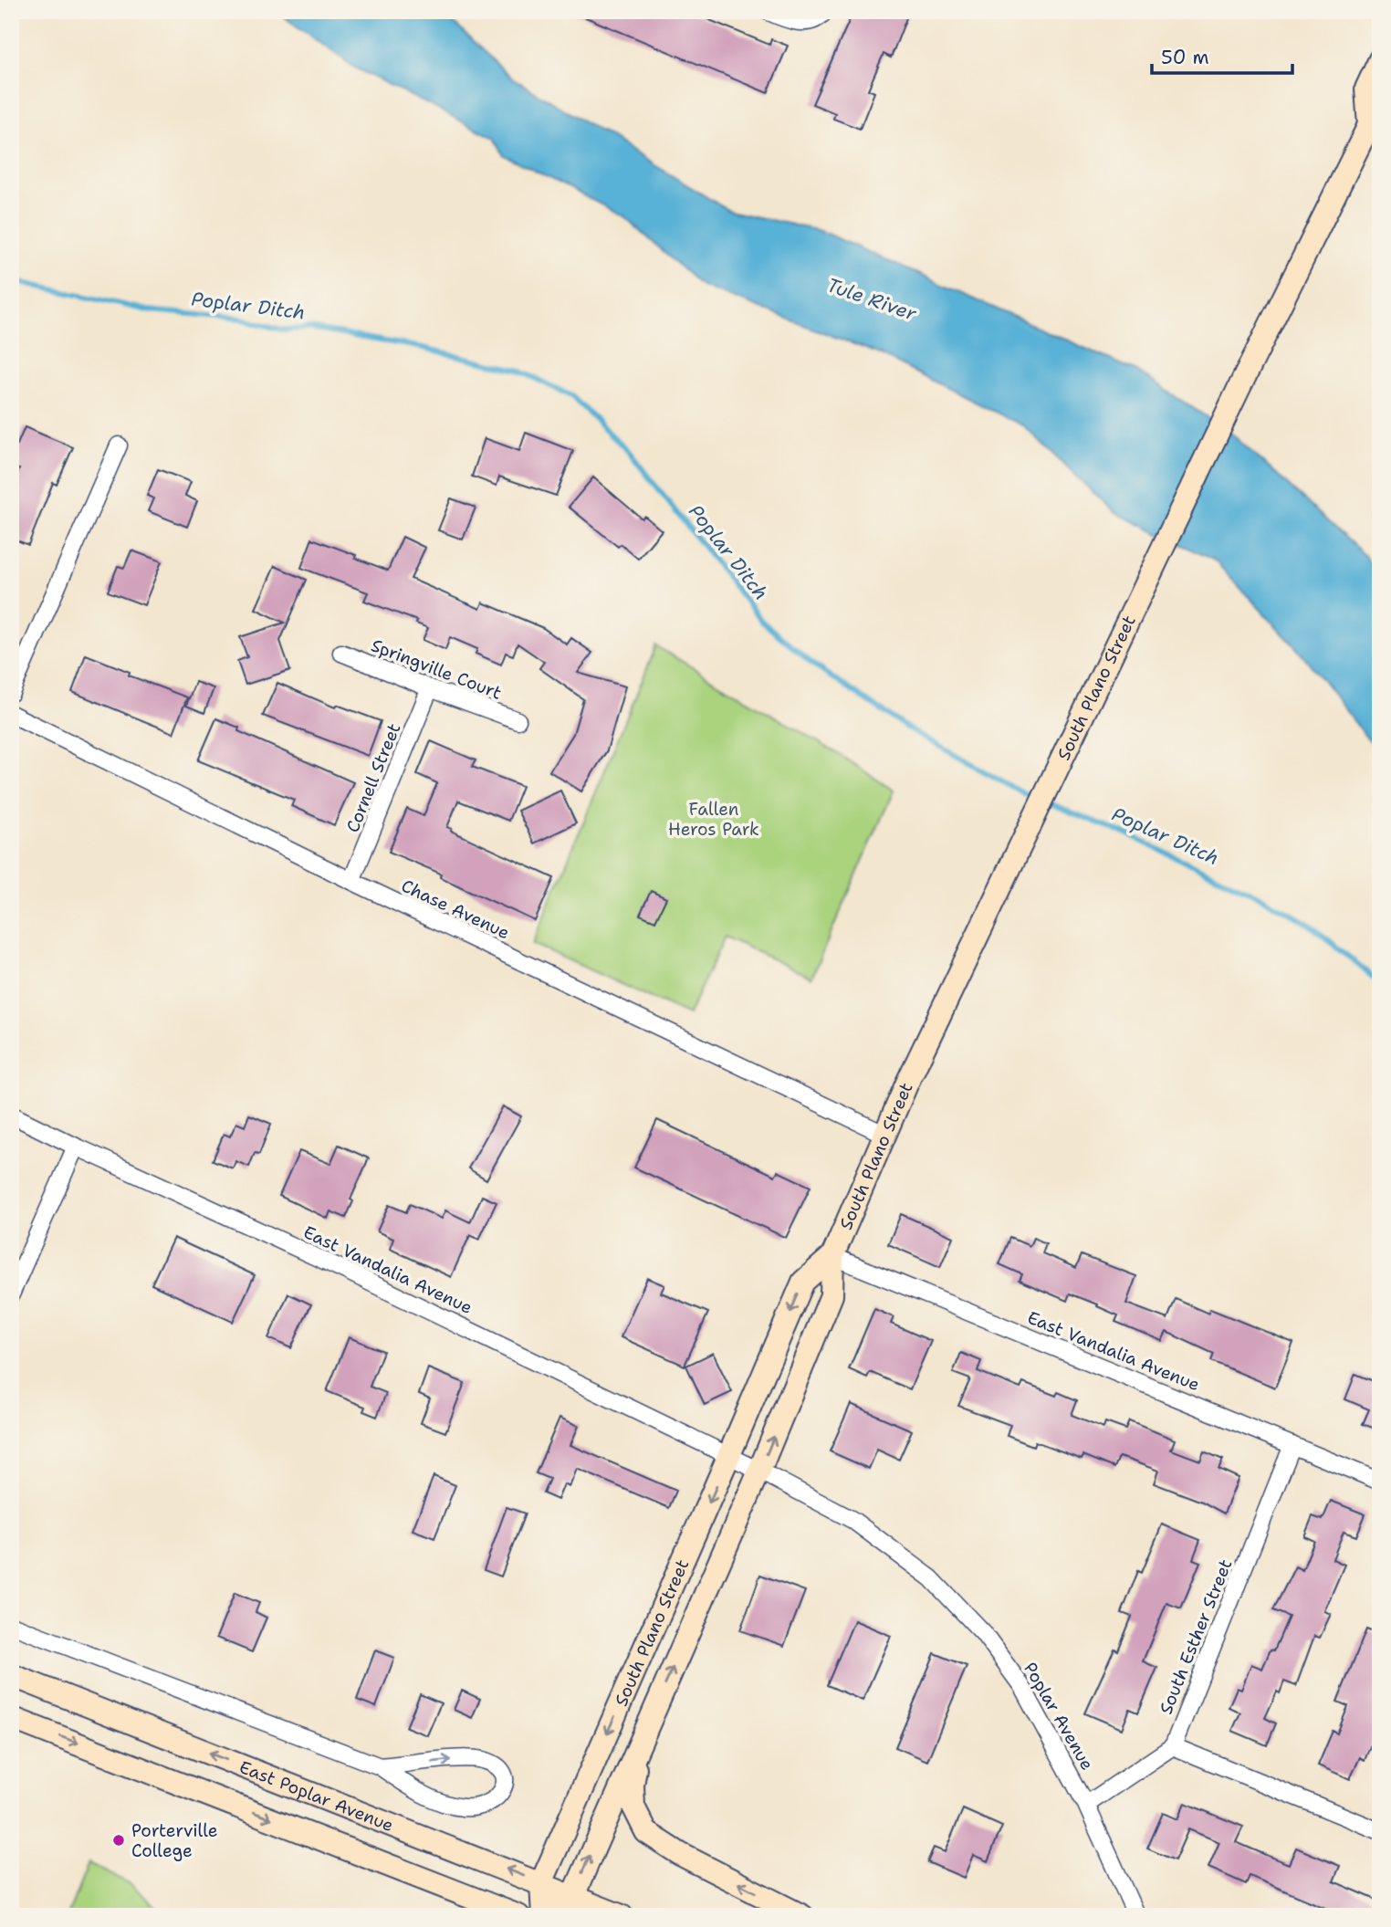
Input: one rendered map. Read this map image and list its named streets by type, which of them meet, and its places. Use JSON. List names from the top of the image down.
{
  "streets": {
    "main road": ["South Plano Street", "East Poplar Avenue"],
    "street": [
      "Springville Court",
      "Cornell Street",
      "Chase Avenue",
      "East Vandalia Avenue",
      "South Esther Street",
      "Poplar Avenue"
    ]
  },
  "crossings": [
    ["Springville Court", "Cornell Street"],
    ["South Plano Street", "Chase Avenue"],
    ["South Plano Street", "East Vandalia Avenue"],
    ["South Plano Street", "Poplar Avenue"],
    ["South Plano Street", "East Poplar Avenue"],
    ["Cornell Street", "Chase Avenue"],
    ["East Vandalia Avenue", "South Esther Street"],
    ["East Vandalia Avenue", "Poplar Avenue"]
  ],
  "water": ["Tule River", "Poplar Ditch"],
  "parks": ["Fallen Heros Park"],
  "places": ["Porterville College"],
  "scale_bar": "50 m"
}
